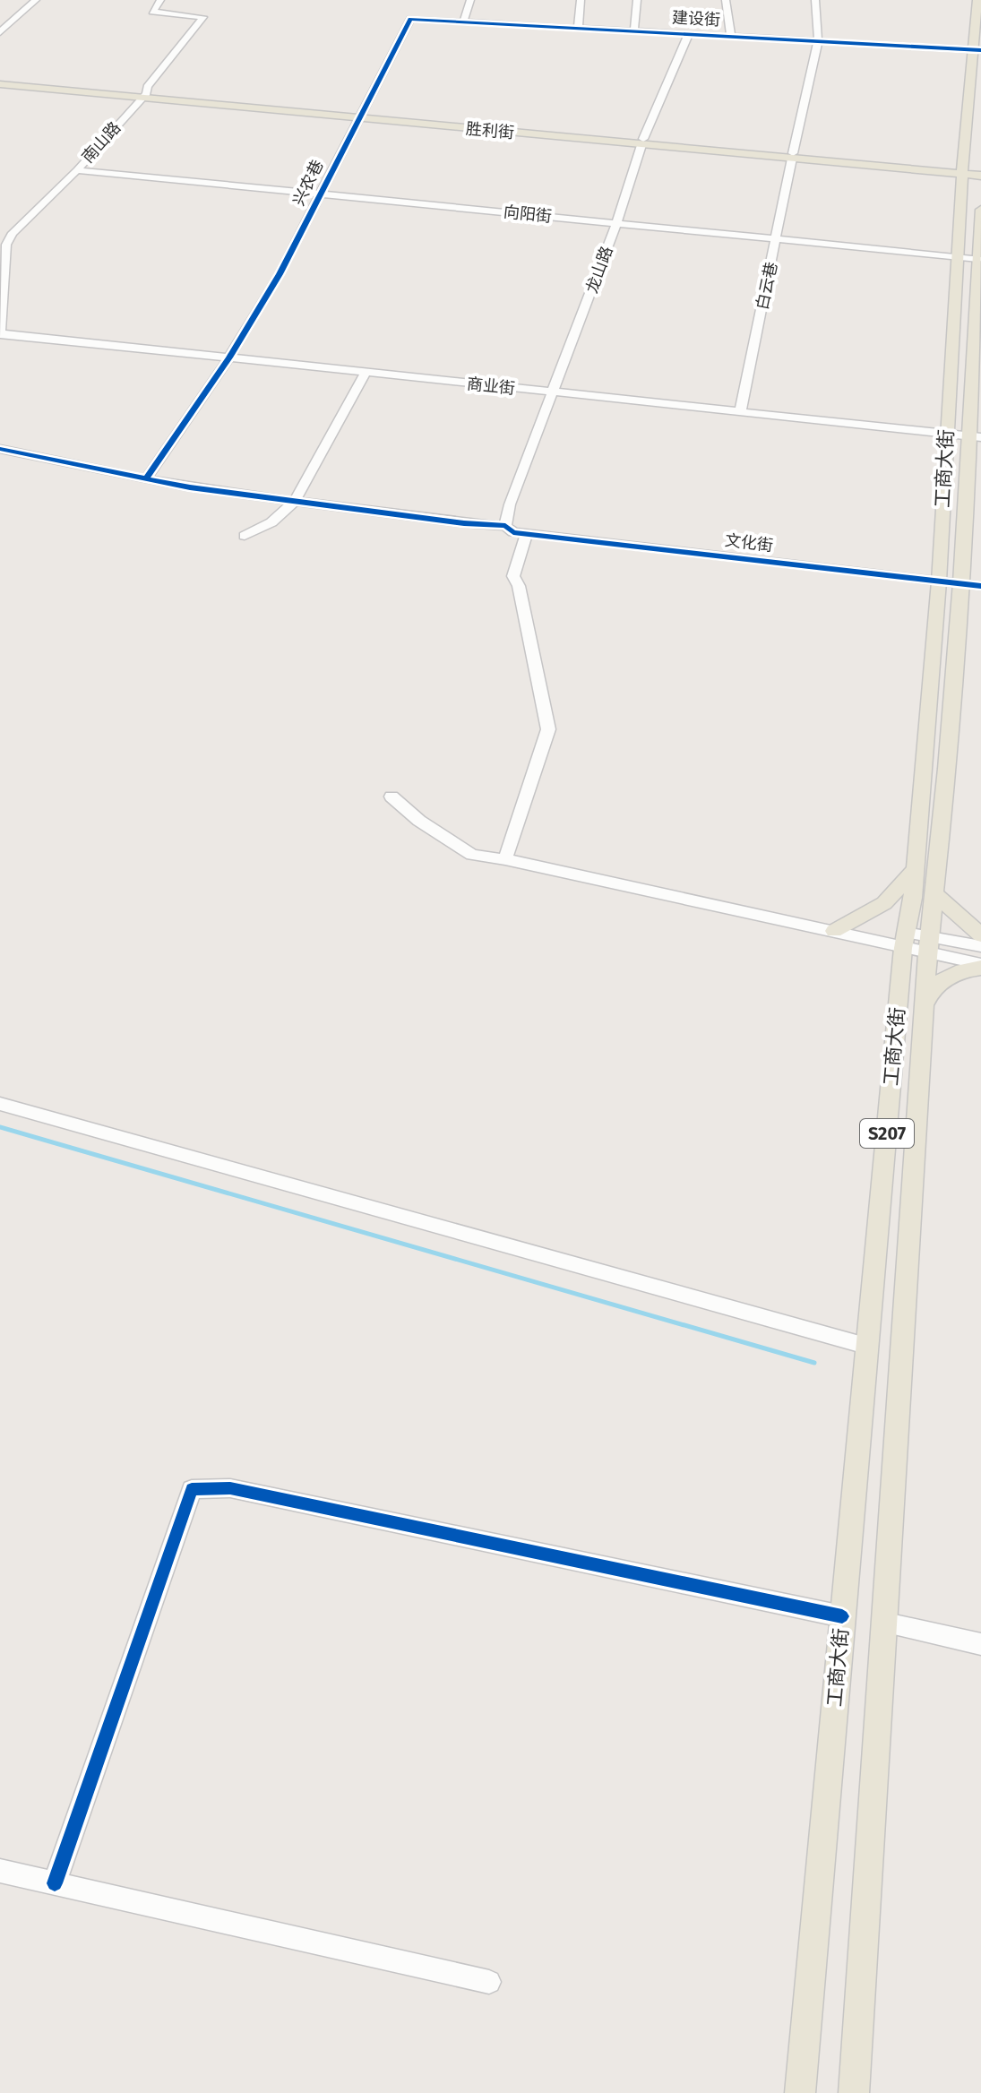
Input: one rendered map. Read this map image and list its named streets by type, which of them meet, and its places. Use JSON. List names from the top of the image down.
{
  "streets": {
    "main road": ["胜利街", "工商大街", "S207"],
    "street": [
      "建设街",
      "南山路",
      "兴农巷",
      "向阳街",
      "龙山路",
      "白云巷",
      "商业街",
      "文化街"
    ]
  },
  "crossings": [
    ["建设街", "兴农巷"],
    ["建设街", "龙山路"],
    ["建设街", "白云巷"],
    ["建设街", "工商大街"],
    ["胜利街", "南山路"],
    ["胜利街", "兴农巷"],
    ["胜利街", "龙山路"],
    ["胜利街", "白云巷"],
    ["胜利街", "工商大街"],
    ["南山路", "向阳街"],
    ["南山路", "商业街"],
    ["兴农巷", "向阳街"],
    ["兴农巷", "商业街"],
    ["兴农巷", "文化街"],
    ["向阳街", "龙山路"],
    ["向阳街", "白云巷"],
    ["向阳街", "工商大街"],
    ["龙山路", "商业街"],
    ["龙山路", "文化街"],
    ["白云巷", "商业街"],
    ["商业街", "工商大街"],
    ["工商大街", "文化街"]
  ]
}
